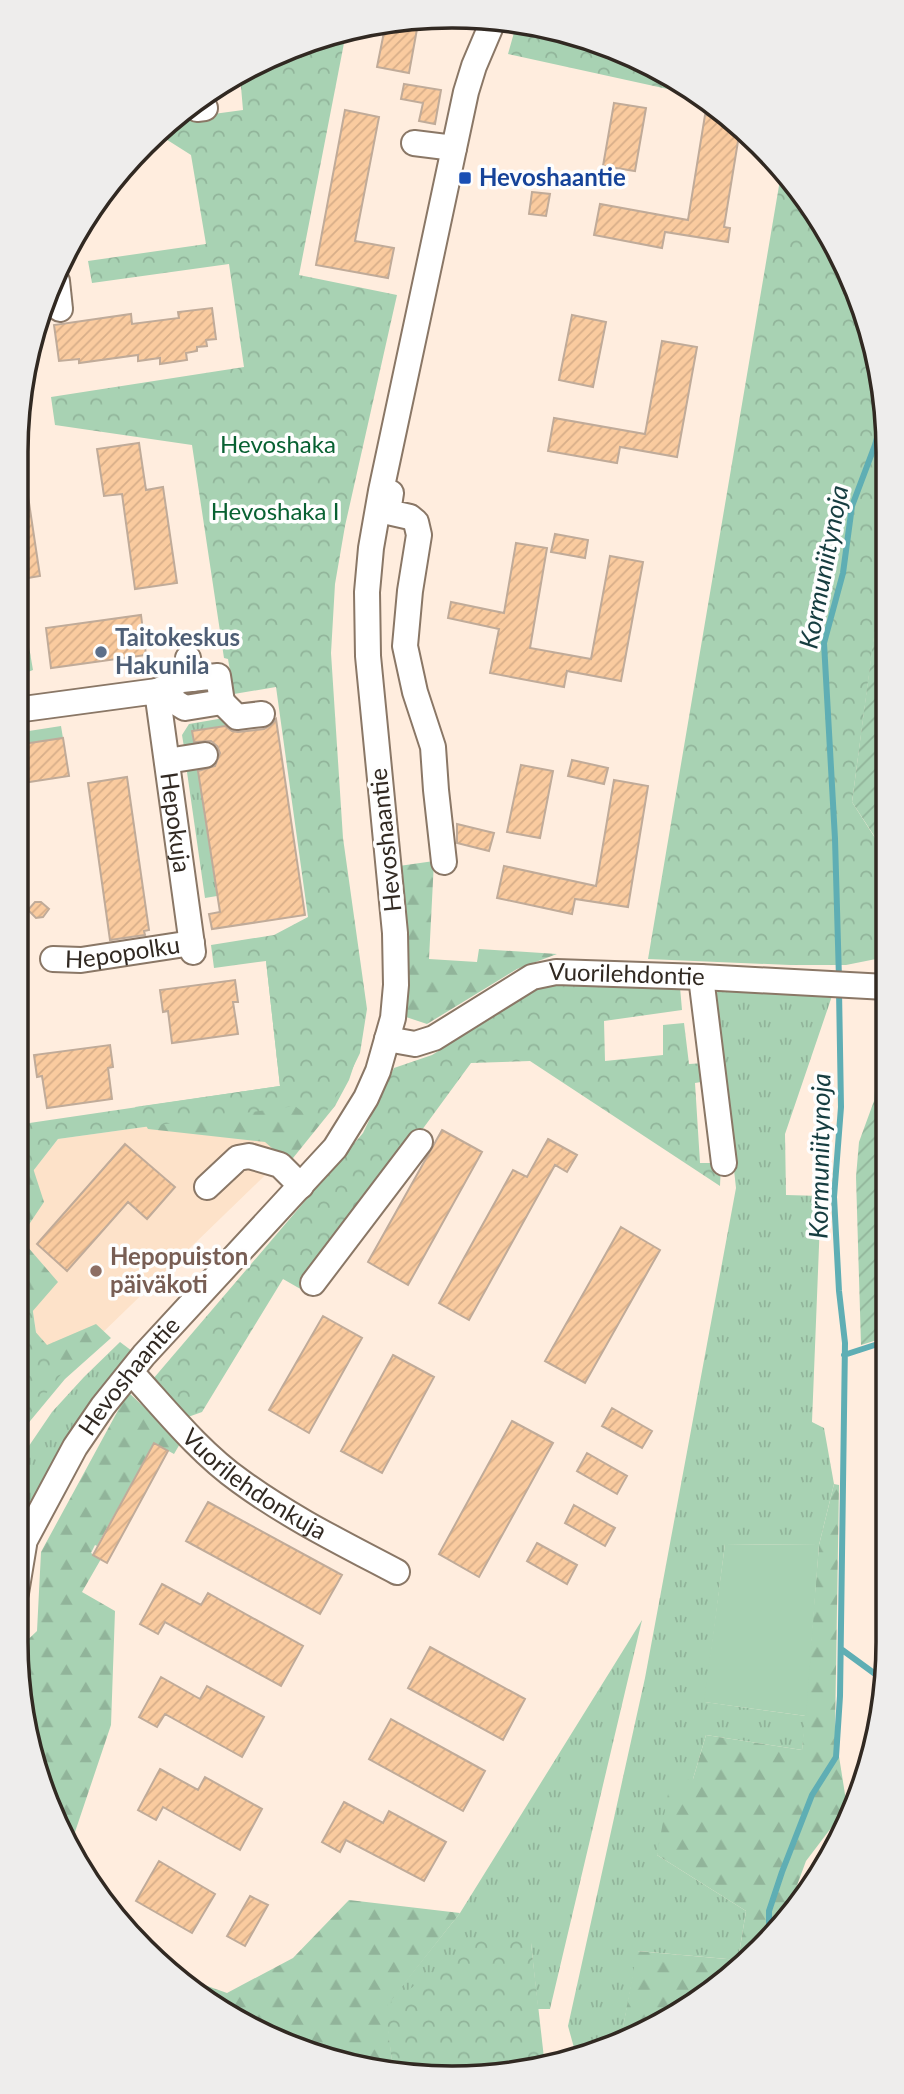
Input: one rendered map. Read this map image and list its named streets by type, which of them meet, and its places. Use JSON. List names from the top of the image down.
{
  "streets": {
    "street": [
      "Hepokuja",
      "Hevoshaantie",
      "Hepopolku",
      "Vuorilehdontie",
      "Vuorilehdonkuja"
    ]
  },
  "crossings": [
    ["Hepokuja", "Hepopolku"],
    ["Hevoshaantie", "Vuorilehdontie"],
    ["Hevoshaantie", "Vuorilehdonkuja"]
  ],
  "water": ["Kormuniitynoja"],
  "parks": ["Hevoshaka", "Hevoshaka I"],
  "places": {
    "transit": ["Hevoshaantie"],
    "other": ["Taitokeskus Hakunila", "Hepopuiston päiväkoti"]
  }
}
